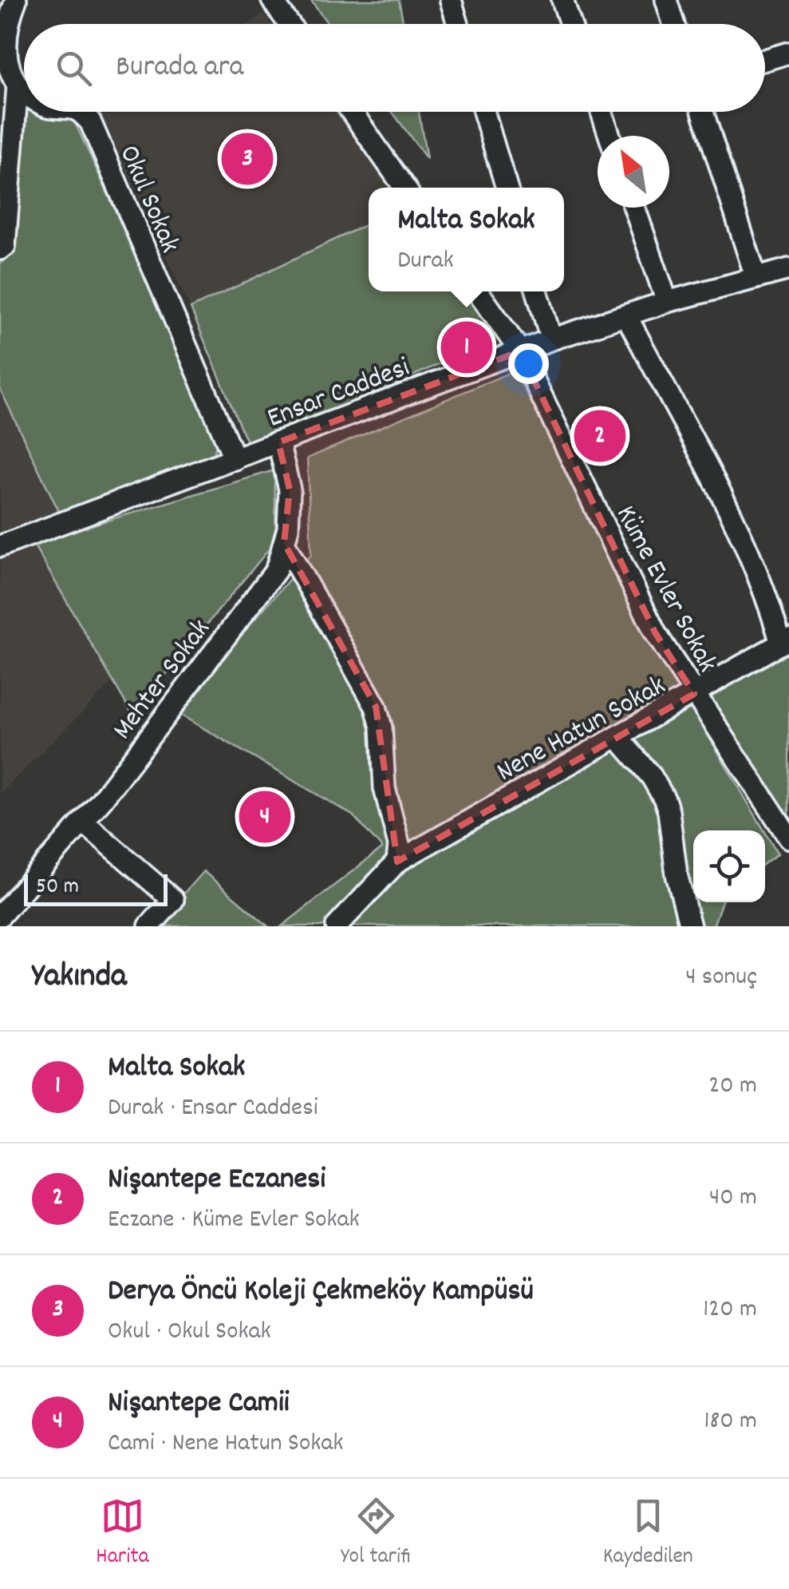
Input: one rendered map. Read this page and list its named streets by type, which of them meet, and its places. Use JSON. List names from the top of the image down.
{
  "streets": {
    "street": [
      "Okul Sokak",
      "Ensar Caddesi",
      "Küme Evler Sokak",
      "Mehter Sokak",
      "Nene Hatun Sokak"
    ]
  },
  "crossings": [
    ["Okul Sokak", "Ensar Caddesi"],
    ["Ensar Caddesi", "Küme Evler Sokak"],
    ["Ensar Caddesi", "Mehter Sokak"],
    ["Küme Evler Sokak", "Nene Hatun Sokak"]
  ],
  "scale_bar": "50 m",
  "north": "top left",
  "page": {
    "search": "Burada ara",
    "pins": [
      "3",
      "1",
      "2",
      "4"
    ],
    "popup": ["Malta Sokak", "Durak"],
    "scale": "50 m",
    "heading": ["Yakında", "4 sonuç"],
    "list": [
      {
        "mark": "1",
        "name": "Malta Sokak",
        "note": "Durak · Ensar Caddesi",
        "value": "20 m"
      },
      {
        "mark": "2",
        "name": "Nişantepe Eczanesi",
        "note": "Eczane · Küme Evler Sokak",
        "value": "40 m"
      },
      {
        "mark": "3",
        "name": "Derya Öncü Koleji Çekmeköy Kampüsü",
        "note": "Okul · Okul Sokak",
        "value": "120 m"
      },
      {
        "mark": "4",
        "name": "Nişantepe Camii",
        "note": "Cami · Nene Hatun Sokak",
        "value": "180 m"
      }
    ],
    "nav": ["Harita", "Yol tarifi", "Kaydedilen"]
  }
}
